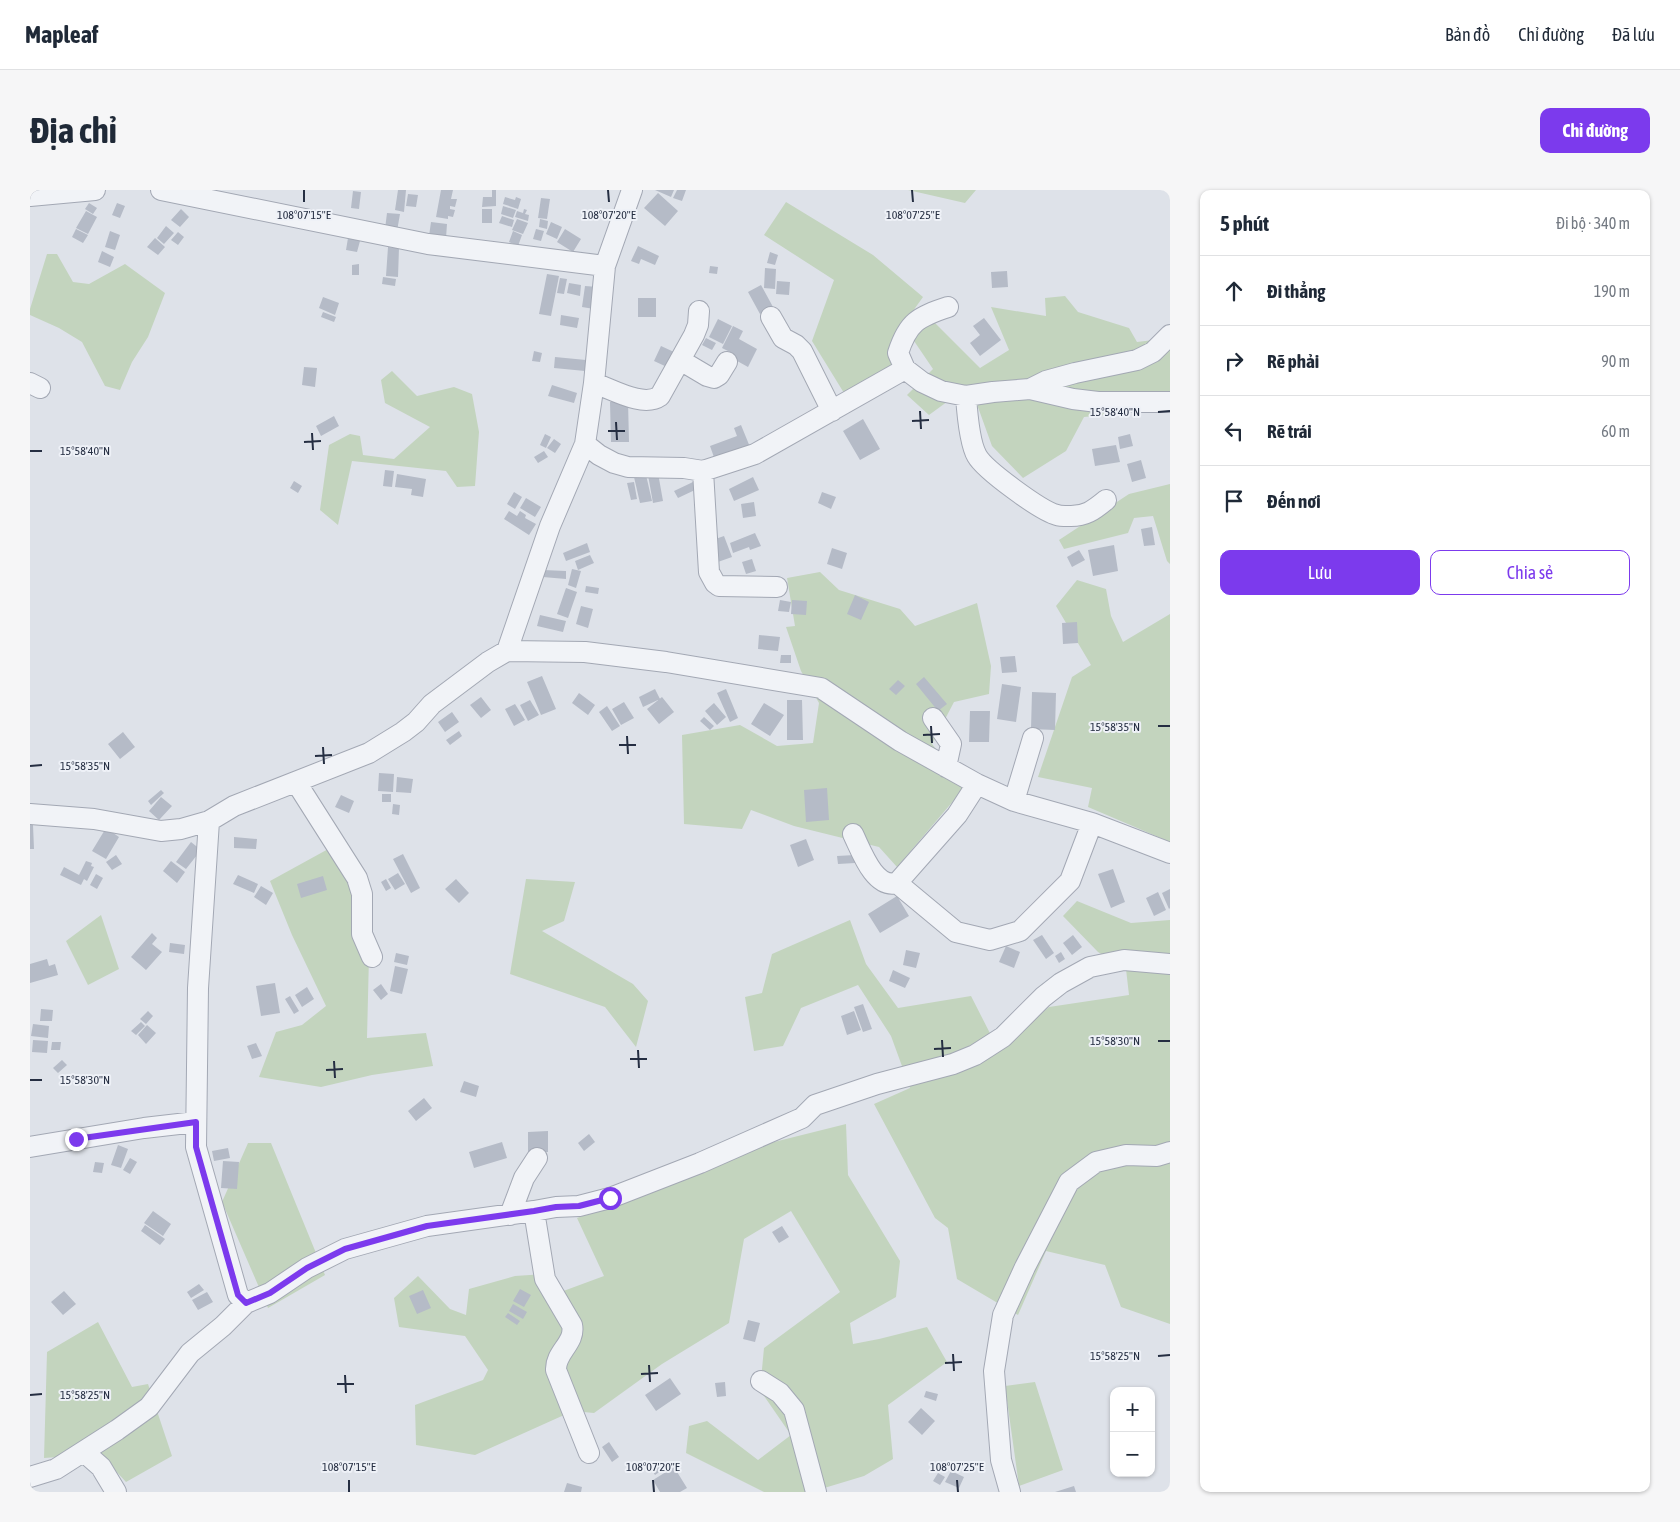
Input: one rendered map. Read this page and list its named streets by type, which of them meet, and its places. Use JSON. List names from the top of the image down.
{
  "page": {
    "header": "Mapleaf",
    "nav": ["Bản đồ", "Chỉ đường", "Đã lưu"],
    "buttons": [
      "Chỉ đường",
      ["Lưu", "Chia sẻ"]
    ],
    "title": "Địa chỉ",
    "heading": ["5 phút", "Đi bộ · 340 m"],
    "list": [
      ["Đi thẳng", "190 m"],
      ["Rẽ phải", "90 m"],
      ["Rẽ trái", "60 m"],
      "Đến nơi"
    ],
    "map_buttons": ["+", "−"]
  },
  "coordinates": [
    "108°07'15\"E",
    "108°07'20\"E",
    "108°07'25\"E",
    "15°58'40\"N",
    "15°58'35\"N",
    "15°58'30\"N",
    "15°58'25\"N"
  ]
}
